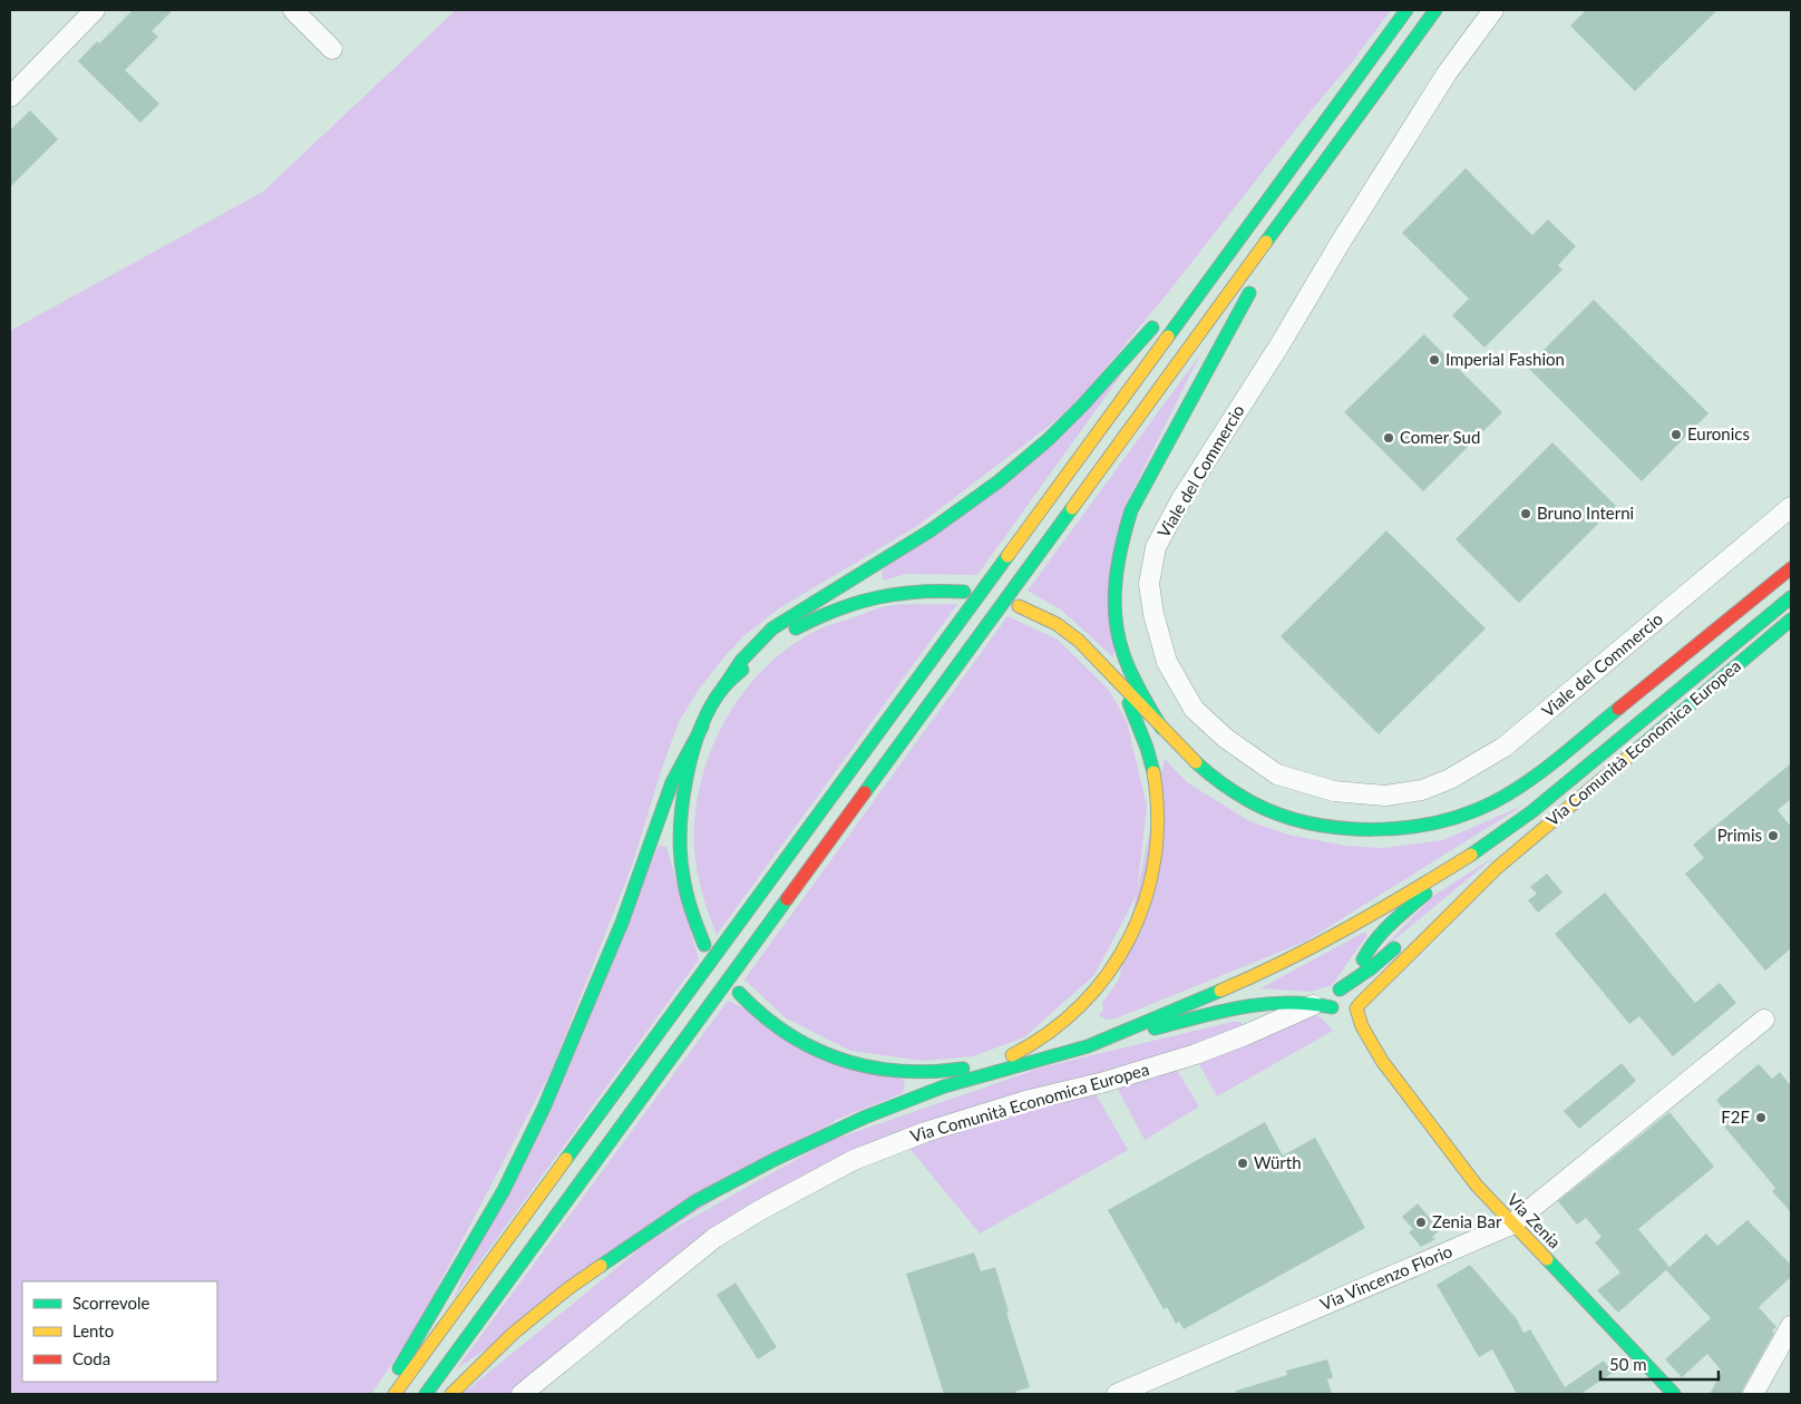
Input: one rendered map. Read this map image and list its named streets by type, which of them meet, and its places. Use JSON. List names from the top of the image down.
{
  "streets": {
    "main road": ["Via Comunità Economica Europea", "Via Zenia"],
    "street": ["Viale del Commercio", "Via Vincenzo Florio"]
  },
  "crossings": [
    ["Via Zenia", "Via Vincenzo Florio"]
  ],
  "places": [
    "Imperial Fashion",
    "Euronics",
    "Comer Sud",
    "Bruno Interni",
    "Primis",
    "F2F",
    "Würth",
    "Zenia Bar"
  ],
  "legend": ["Scorrevole", "Lento", "Coda"],
  "scale_bar": "50 m"
}
